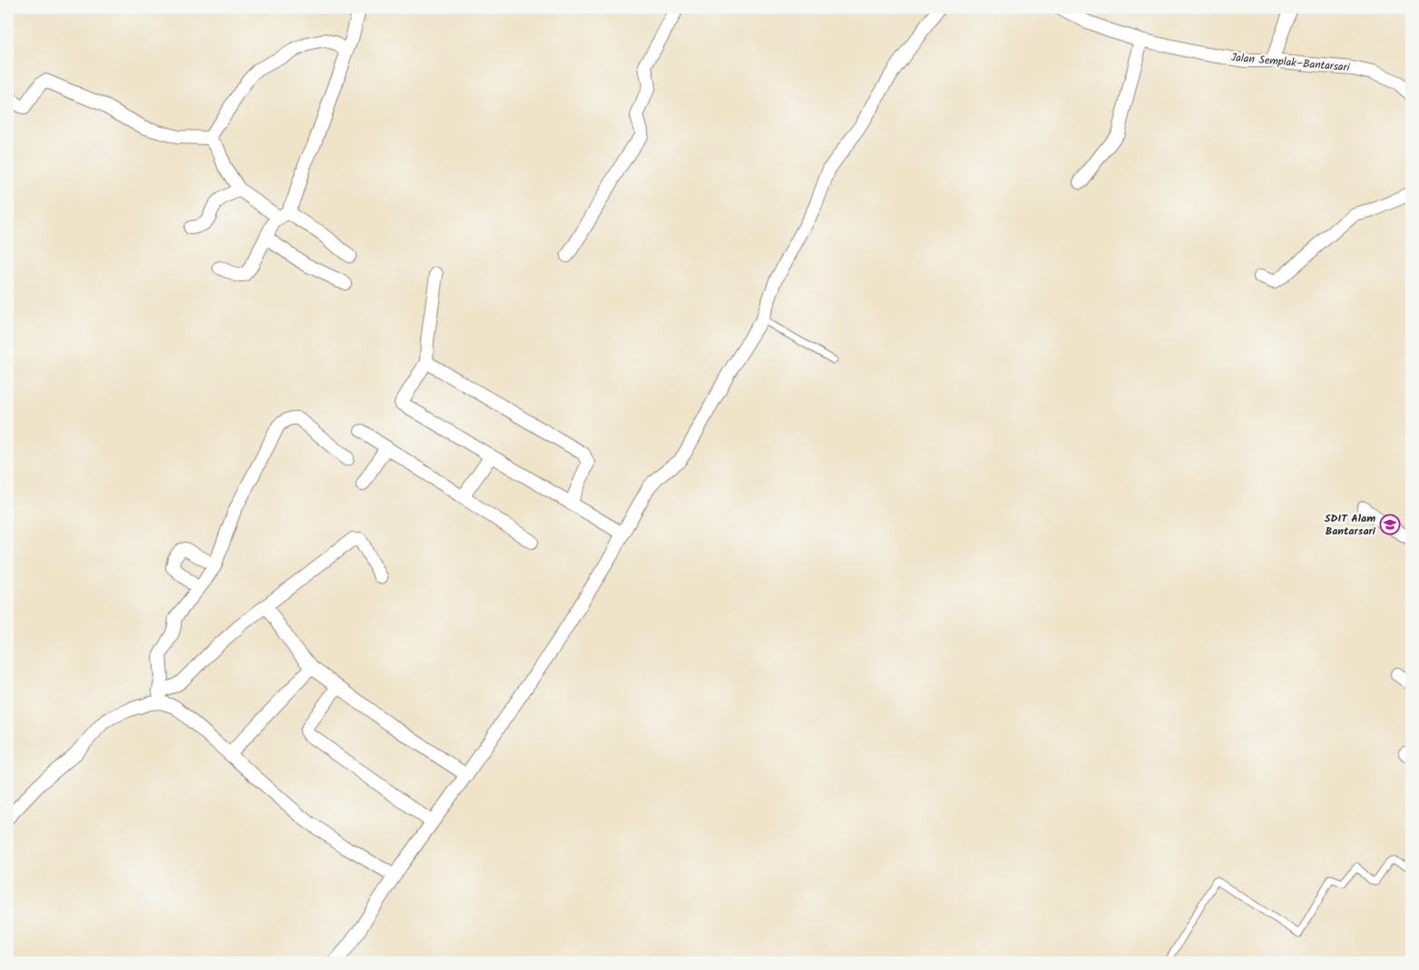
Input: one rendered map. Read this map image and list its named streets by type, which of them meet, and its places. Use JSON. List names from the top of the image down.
{
  "streets": {
    "street": ["Jalan Semplak–Bantarsari"]
  },
  "places": {
    "school or university": ["SDIT Alam Bantarsari"]
  }
}
